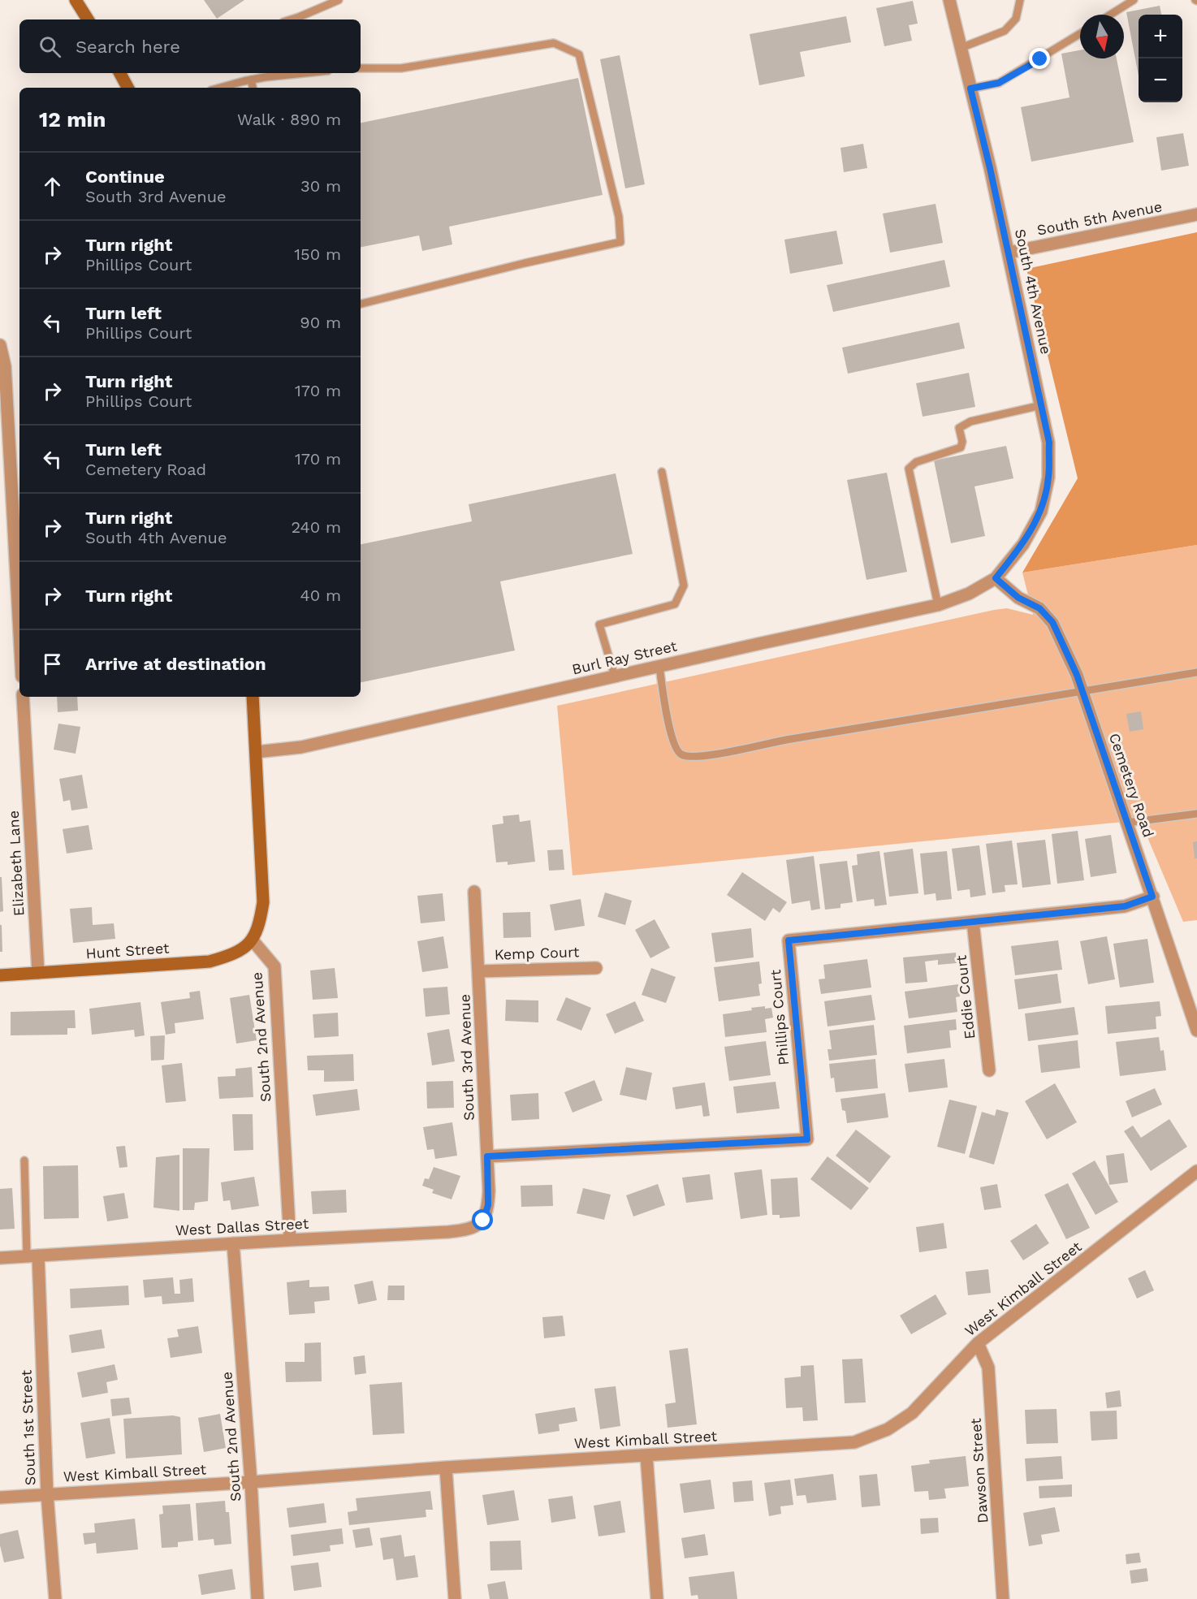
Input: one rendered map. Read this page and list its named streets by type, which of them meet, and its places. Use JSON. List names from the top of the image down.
{
  "streets": {
    "street": [
      "South 5th Avenue",
      "South 4th Avenue",
      "Burl Ray Street",
      "Cemetery Road",
      "Elizabeth Lane",
      "Hunt Street",
      "Kemp Court",
      "Eddie Court",
      "Phillips Court",
      "South 2nd Avenue",
      "South 3rd Avenue",
      "West Dallas Street",
      "West Kimball Street",
      "South 1st Street",
      "Dawson Street"
    ]
  },
  "crossings": [
    ["South 5th Avenue", "South 4th Avenue"],
    ["South 4th Avenue", "Burl Ray Street"],
    ["South 4th Avenue", "Cemetery Road"],
    ["Burl Ray Street", "Cemetery Road"],
    ["Cemetery Road", "Phillips Court"],
    ["Elizabeth Lane", "Hunt Street"],
    ["Hunt Street", "South 2nd Avenue"],
    ["Kemp Court", "South 3rd Avenue"],
    ["Eddie Court", "Phillips Court"],
    ["Phillips Court", "South 3rd Avenue"],
    ["South 2nd Avenue", "West Dallas Street"],
    ["South 2nd Avenue", "West Kimball Street"],
    ["South 3rd Avenue", "West Dallas Street"],
    ["West Dallas Street", "South 1st Street"],
    ["West Kimball Street", "South 1st Street"],
    ["West Kimball Street", "Dawson Street"]
  ],
  "north": "bottom",
  "page": {
    "map_buttons": ["+", "−"],
    "search": "Search here",
    "heading": ["12 min", "Walk · 890 m"],
    "list": [
      ["Continue", "South 3rd Avenue", "30 m"],
      ["Turn right", "Phillips Court", "150 m"],
      ["Turn left", "Phillips Court", "90 m"],
      ["Turn right", "Phillips Court", "170 m"],
      ["Turn left", "Cemetery Road", "170 m"],
      ["Turn right", "South 4th Avenue", "240 m"],
      ["Turn right", "40 m"],
      "Arrive at destination"
    ]
  }
}
